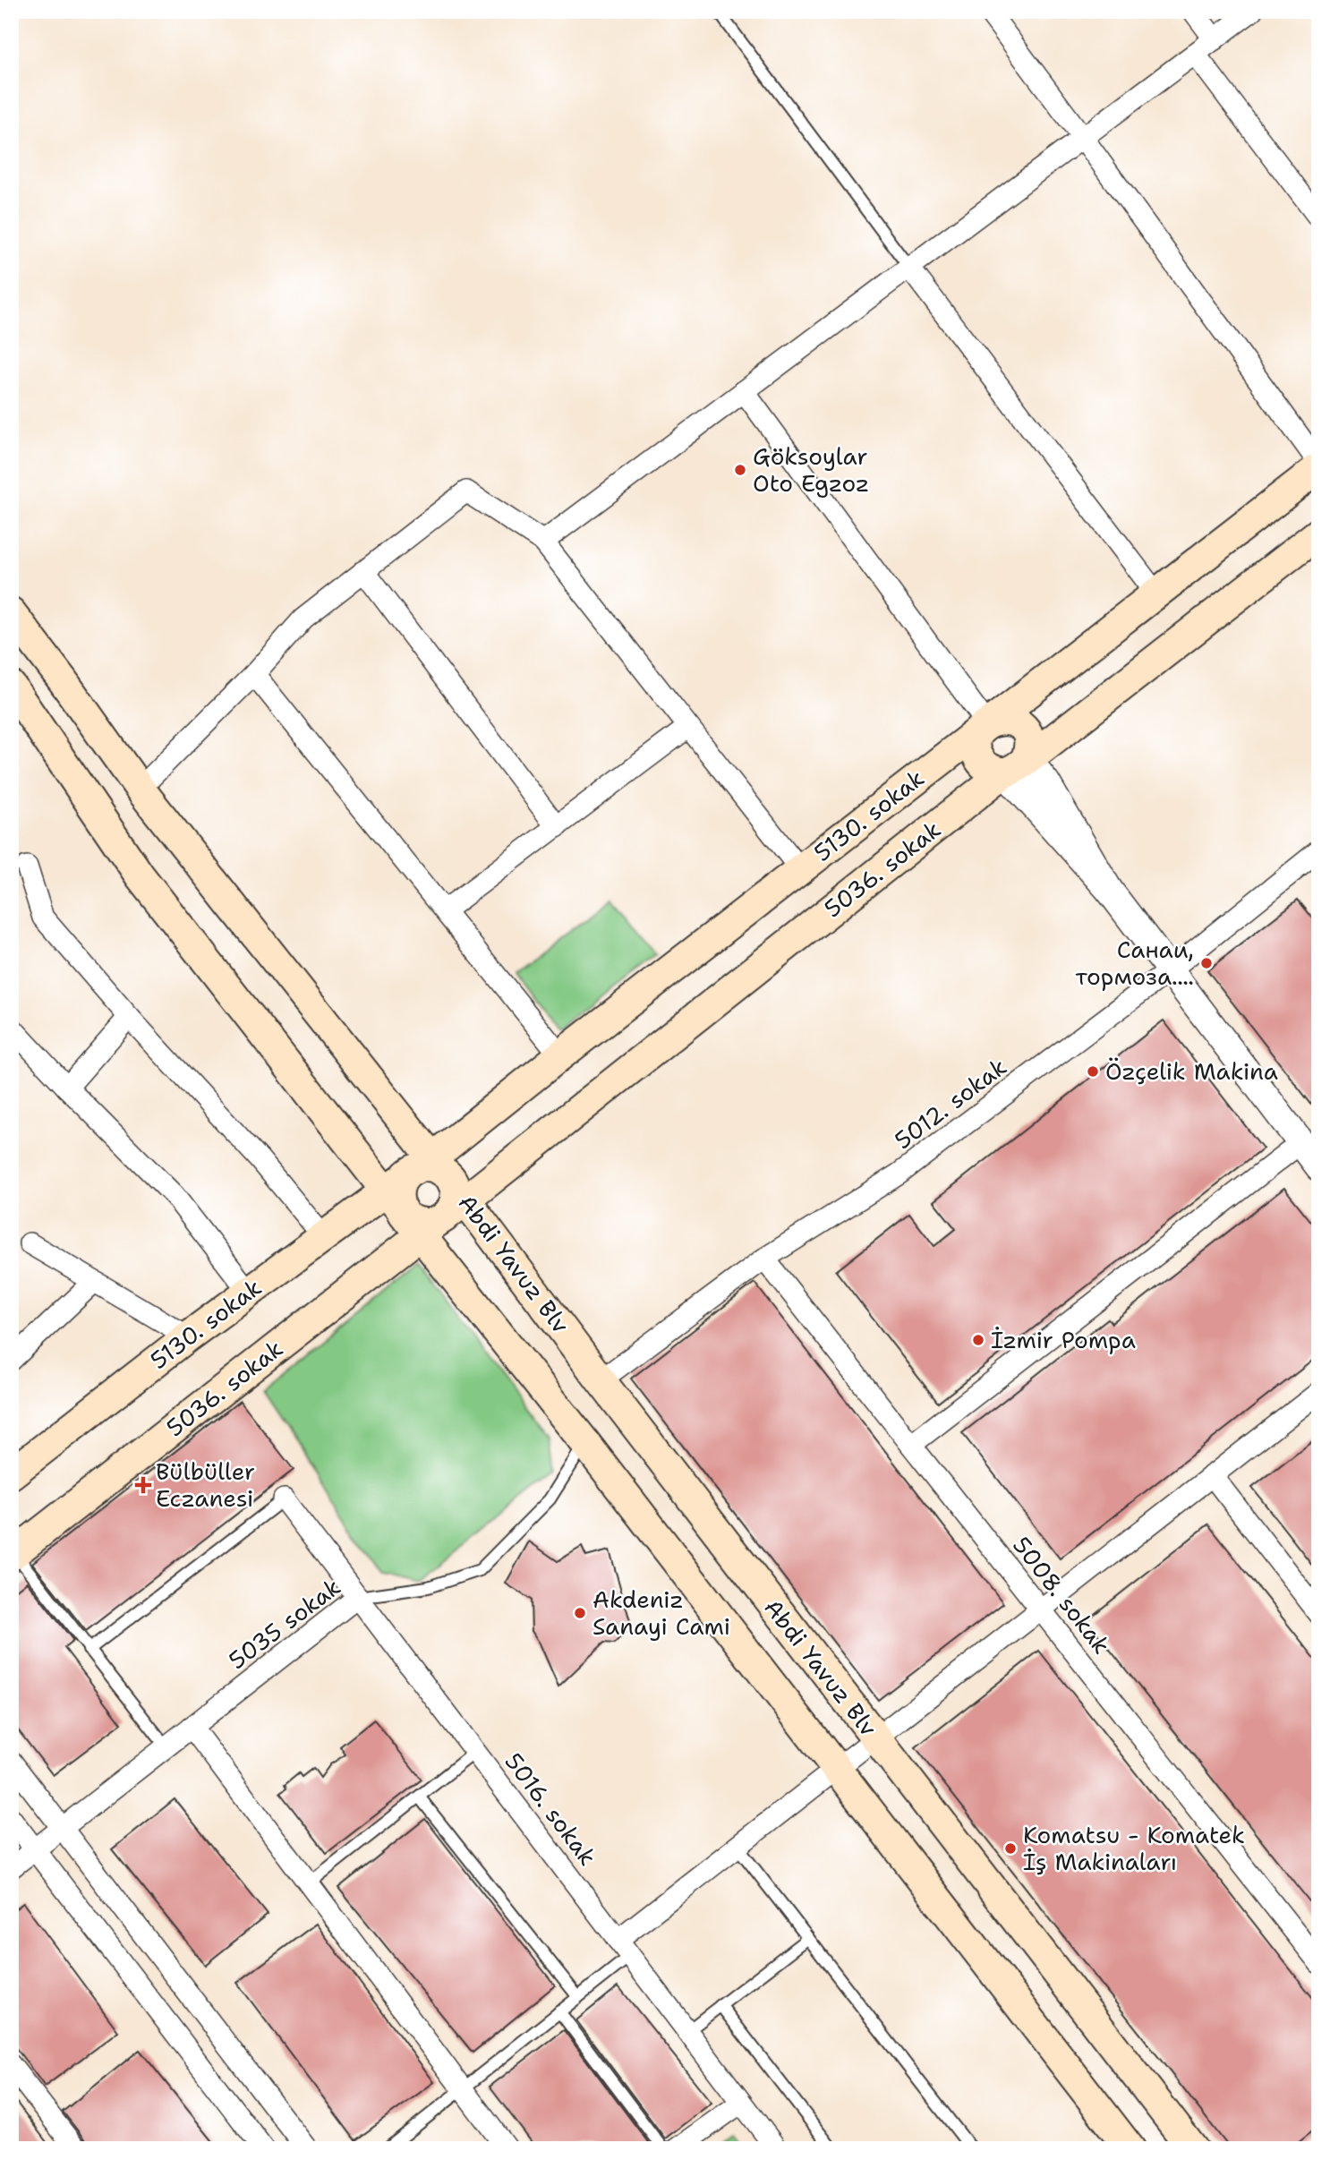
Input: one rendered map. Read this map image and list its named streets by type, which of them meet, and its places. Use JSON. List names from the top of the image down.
{
  "streets": {
    "main road": ["5130. sokak", "5036. sokak", "Abdi Yavuz Blv"],
    "street": [
      "5012. sokak",
      "5008. sokak",
      "5035 sokak",
      "5016. sokak"
    ]
  },
  "crossings": [
    ["5130. sokak", "5036. sokak"],
    ["5130. sokak", "Abdi Yavuz Blv"],
    ["5036. sokak", "Abdi Yavuz Blv"],
    ["5012. sokak", "Abdi Yavuz Blv"],
    ["5012. sokak", "5008. sokak"],
    ["5035 sokak", "5016. sokak"]
  ],
  "places": {
    "other": [
      "Göksoylar Oto Egzoz",
      "Санаи, тормоза....",
      "Özçelik Makina",
      "İzmir Pompa",
      "Akdeniz Sanayi Cami",
      "Komatsu - Komatek İş Makinaları"
    ],
    "health": ["Bülbüller Eczanesi"]
  }
}
